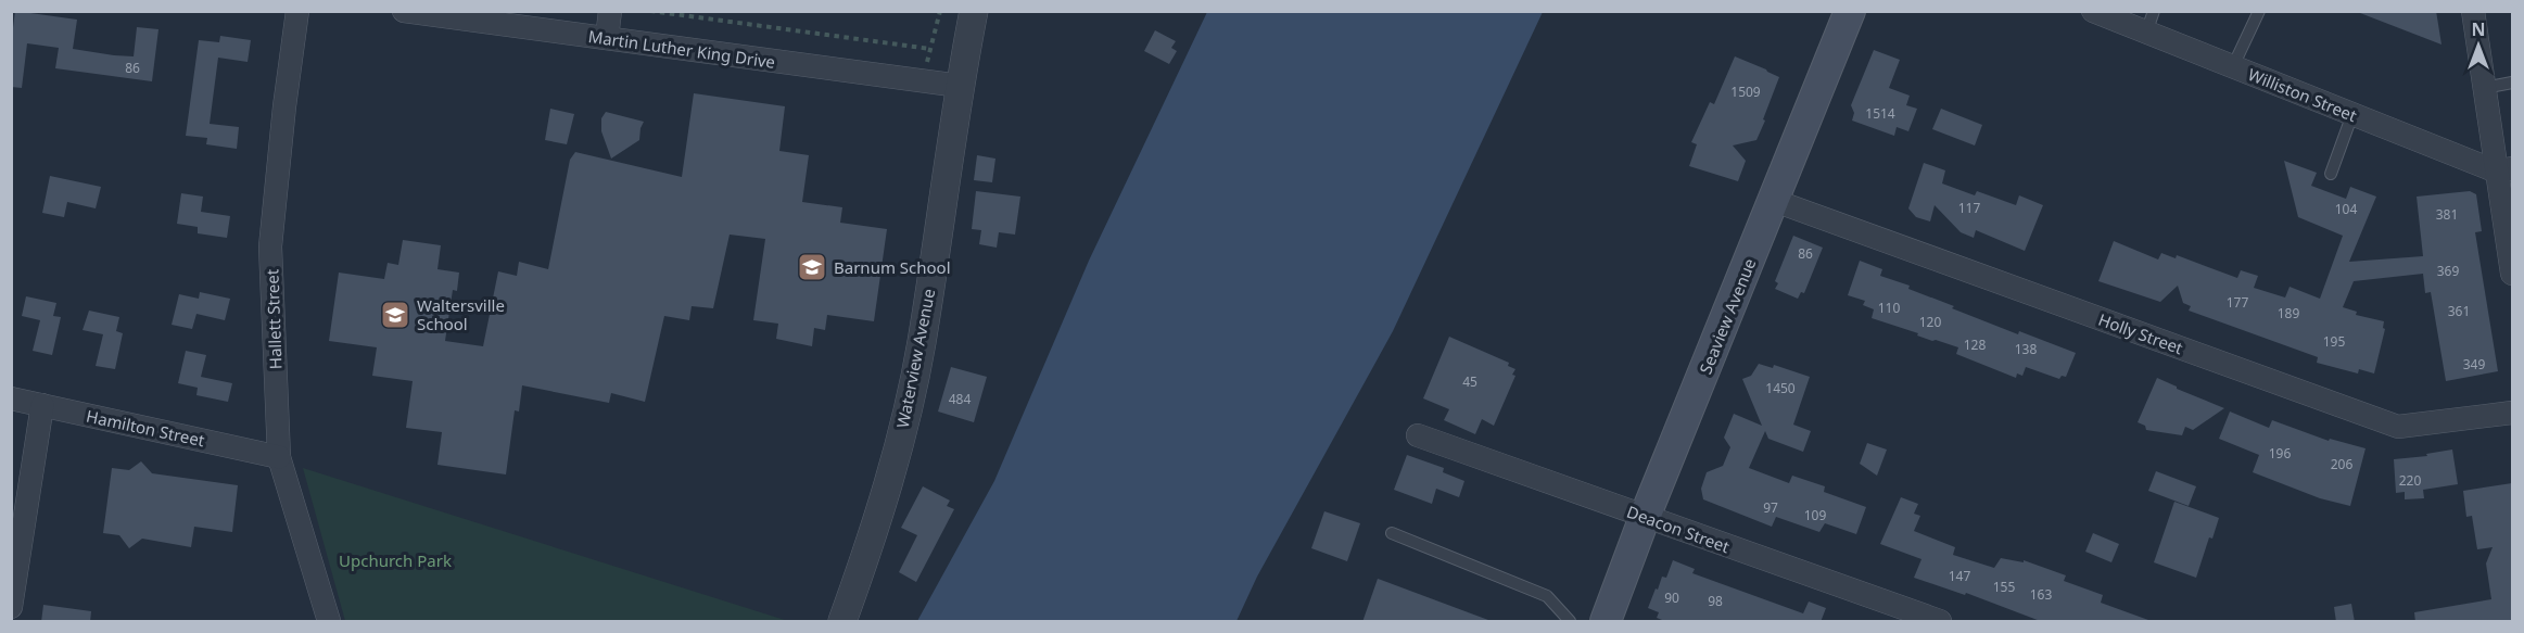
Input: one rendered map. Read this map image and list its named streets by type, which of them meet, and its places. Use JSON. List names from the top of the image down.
{
  "streets": {
    "main road": ["Seaview Avenue"],
    "street": [
      "Martin Luther King Drive",
      "Williston Street",
      "Hallett Street",
      "Holly Street",
      "Waterview Avenue",
      "Hamilton Street",
      "Deacon Street"
    ]
  },
  "crossings": [
    ["Martin Luther King Drive", "Waterview Avenue"],
    ["Seaview Avenue", "Holly Street"],
    ["Seaview Avenue", "Deacon Street"],
    ["Hallett Street", "Hamilton Street"]
  ],
  "parks": ["Upchurch Park"],
  "places": {
    "school or university": ["Barnum School", "Waltersville School"]
  },
  "house_numbers": [
    "86",
    "1509",
    "1514",
    "117",
    "104",
    "381",
    "86",
    "369",
    "177",
    "110",
    "361",
    "189",
    "120",
    "195",
    "128",
    "138",
    "349",
    "45",
    "1450",
    "484",
    "196",
    "206",
    "220",
    "97",
    "109",
    "147",
    "155",
    "163",
    "90",
    "98"
  ],
  "north": "top"
}
